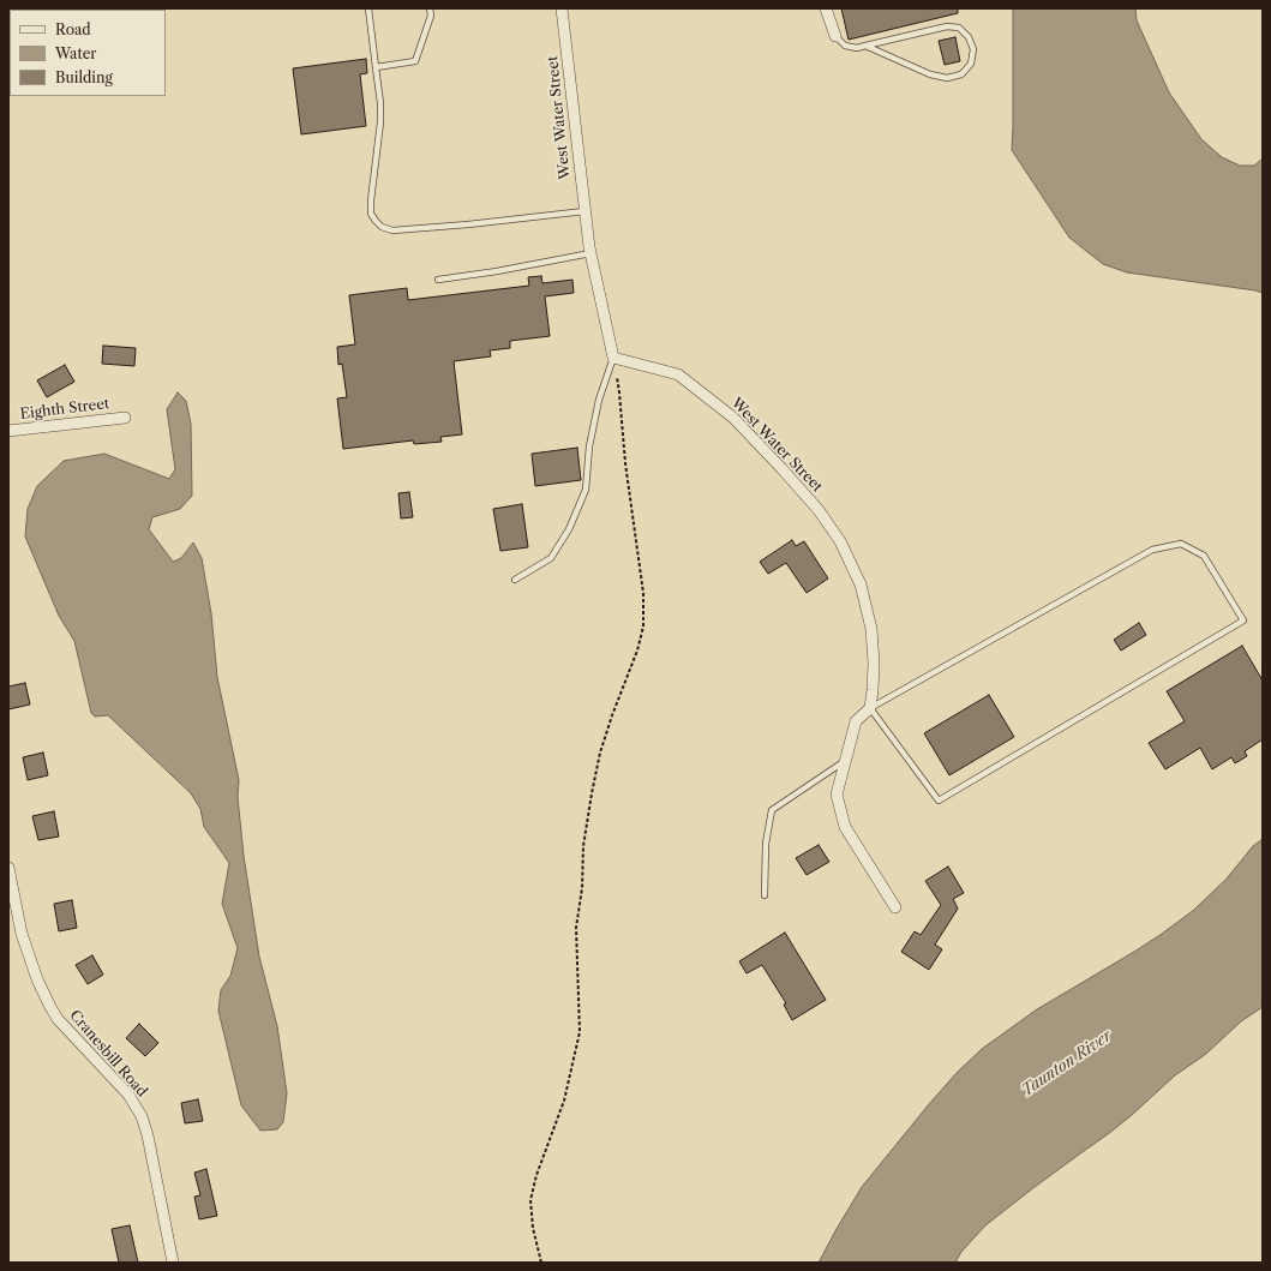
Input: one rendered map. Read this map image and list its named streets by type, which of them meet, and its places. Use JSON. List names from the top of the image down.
{
  "streets": {
    "street": ["West Water Street", "Eighth Street", "Cranesbill Road"]
  },
  "water": ["Taunton River"],
  "legend": ["Road", "Water", "Building"]
}
